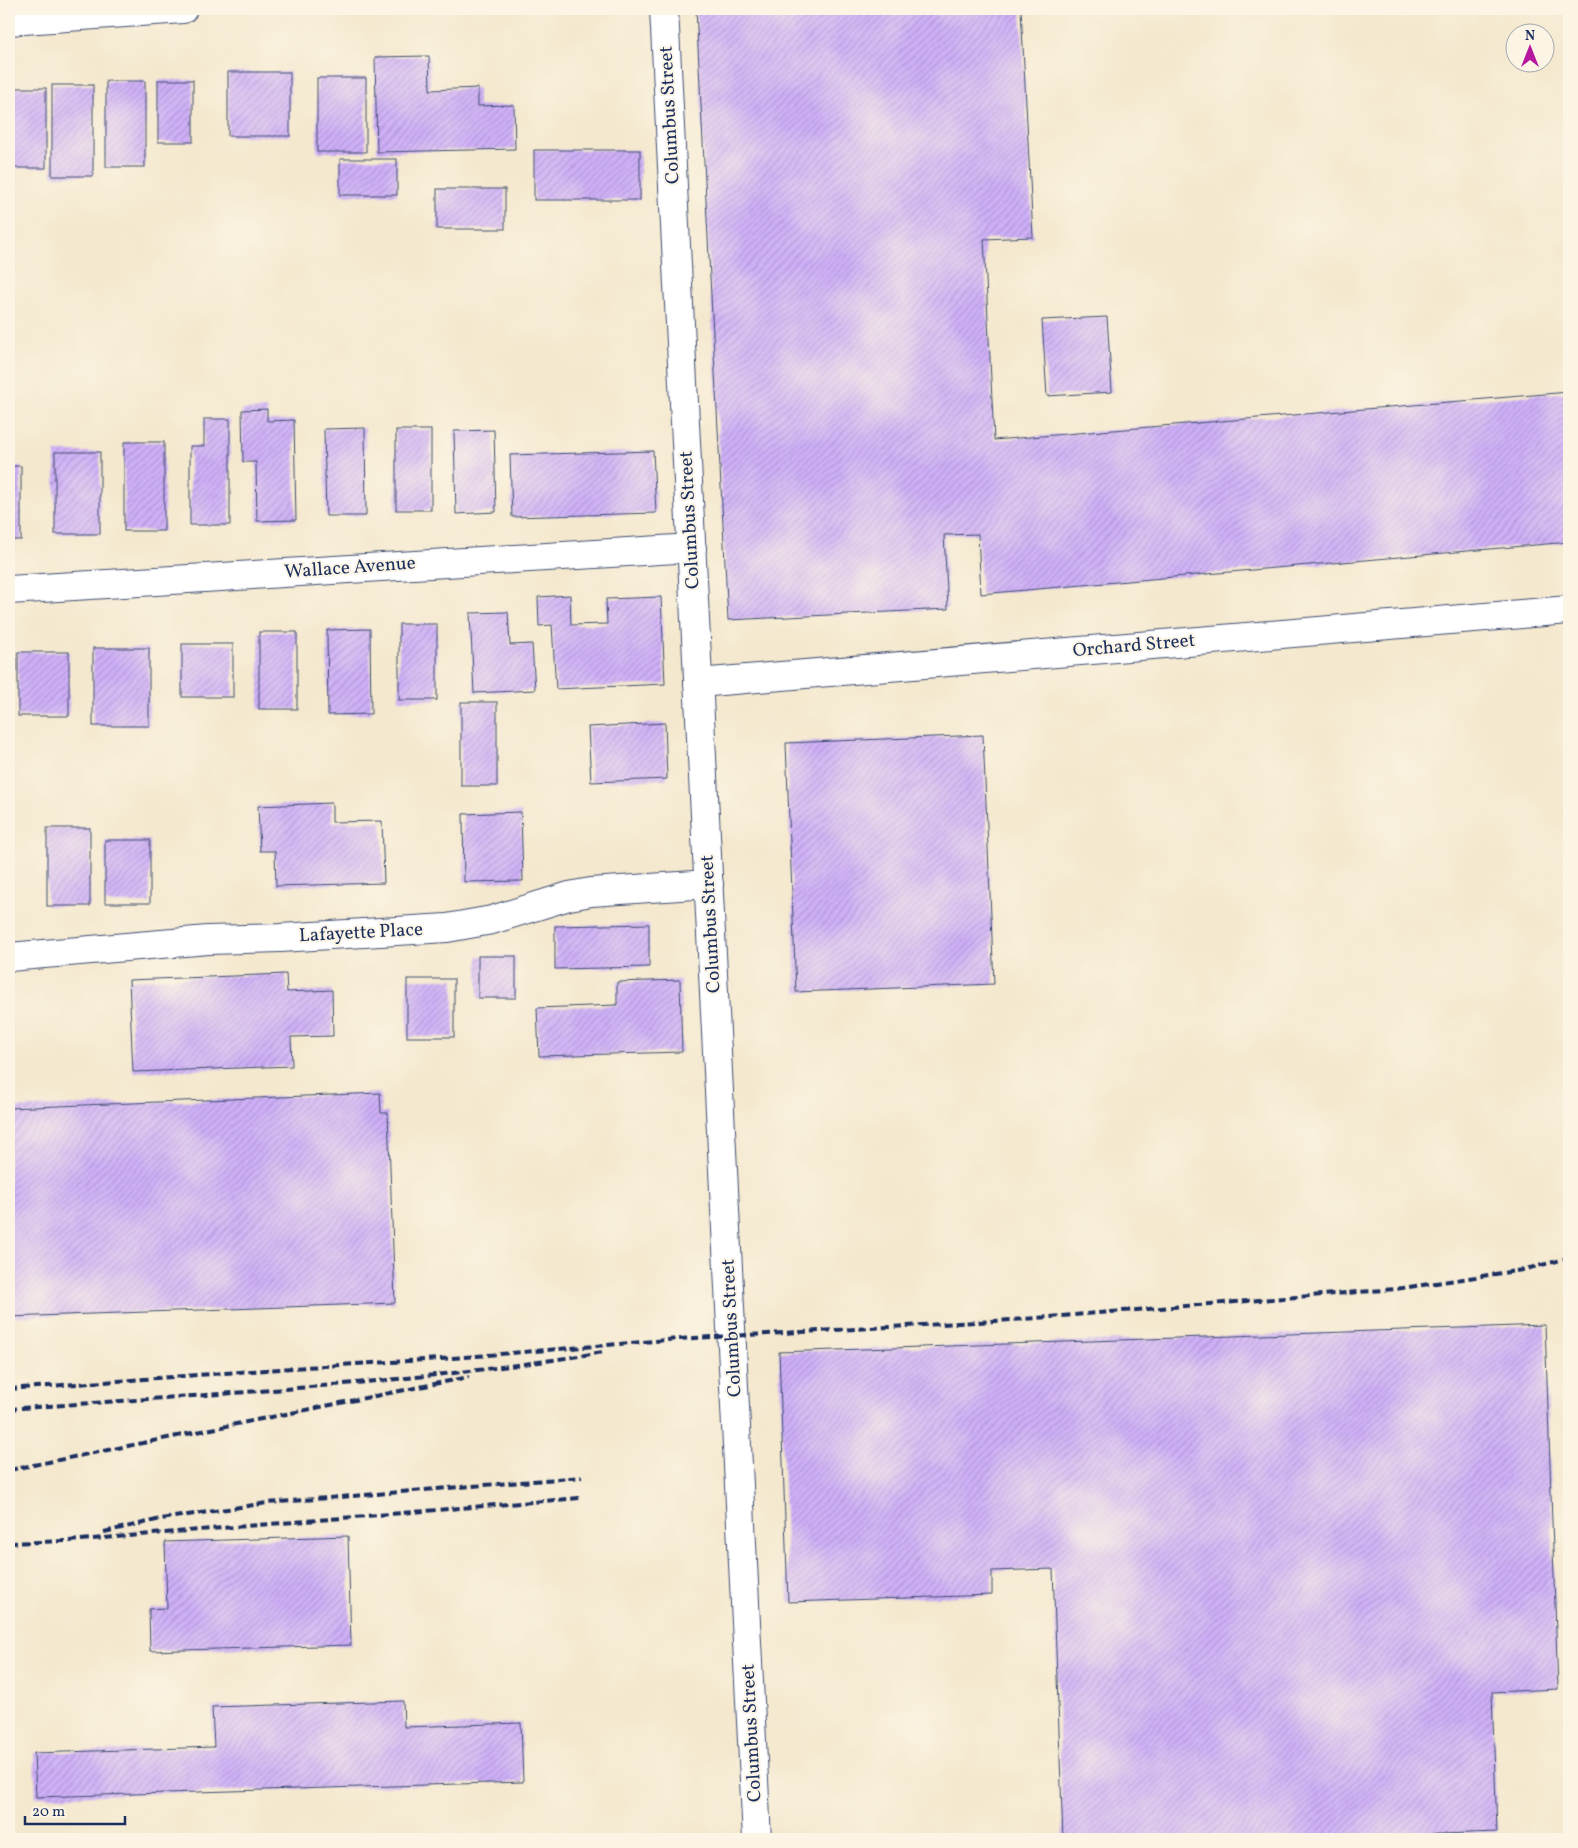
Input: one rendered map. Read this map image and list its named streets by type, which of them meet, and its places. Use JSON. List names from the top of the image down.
{
  "streets": {
    "street": [
      "Columbus Street",
      "Wallace Avenue",
      "Orchard Street",
      "Lafayette Place"
    ]
  },
  "crossings": [
    ["Columbus Street", "Wallace Avenue"],
    ["Columbus Street", "Orchard Street"],
    ["Columbus Street", "Lafayette Place"]
  ],
  "scale_bar": "20 m",
  "north": "top"
}
